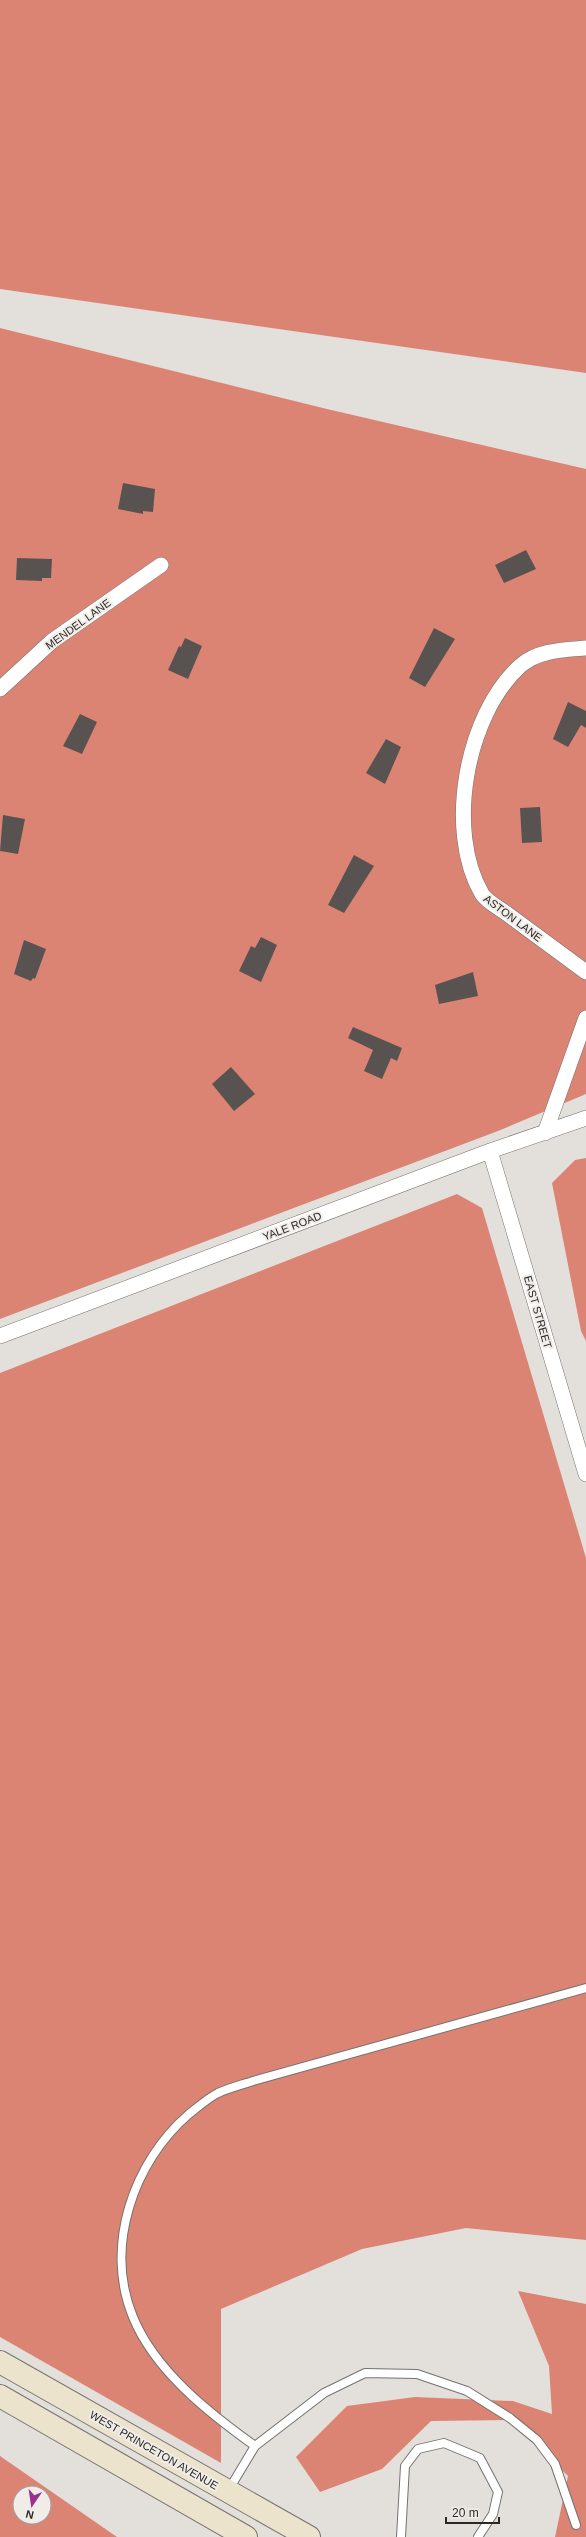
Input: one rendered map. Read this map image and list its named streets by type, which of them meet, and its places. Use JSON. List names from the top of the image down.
{
  "streets": {
    "street": [
      "MENDEL LANE",
      "ASTON LANE",
      "YALE ROAD",
      "EAST STREET",
      "WEST PRINCETON AVENUE"
    ]
  },
  "crossings": [
    ["YALE ROAD", "EAST STREET"]
  ],
  "scale_bar": "20 m",
  "north": "bottom"
}
